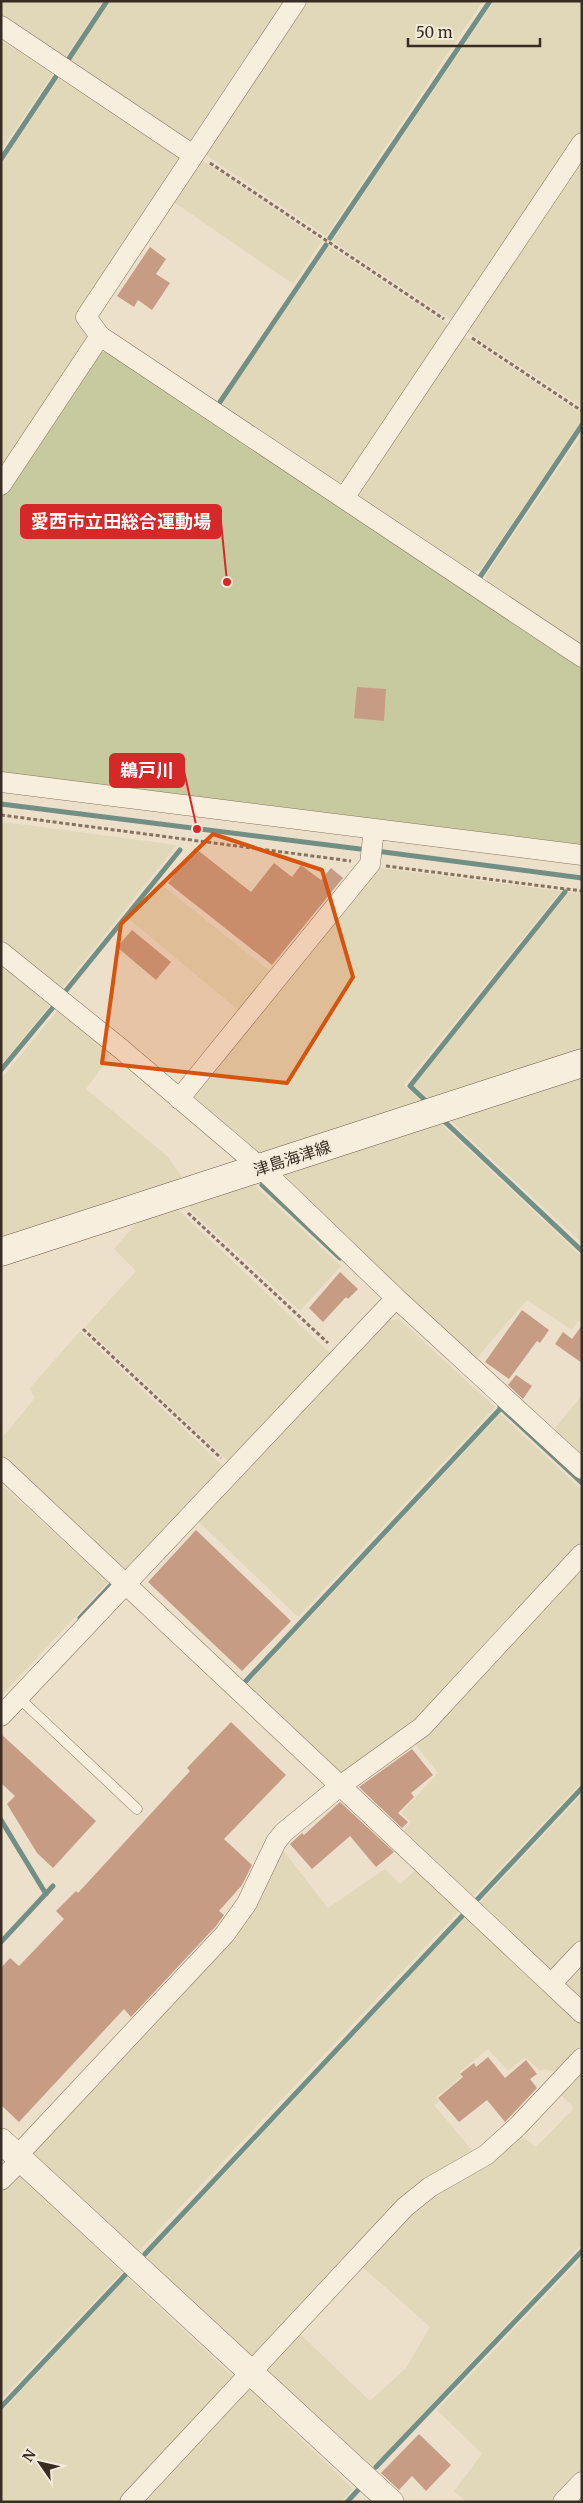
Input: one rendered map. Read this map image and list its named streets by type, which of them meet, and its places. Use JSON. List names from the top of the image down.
{
  "streets": {
    "main road": ["津島海津線"]
  },
  "places": ["愛西市立田総合運動場", "鵜戸川"],
  "scale_bar": "50 m",
  "north": "top left"
}
